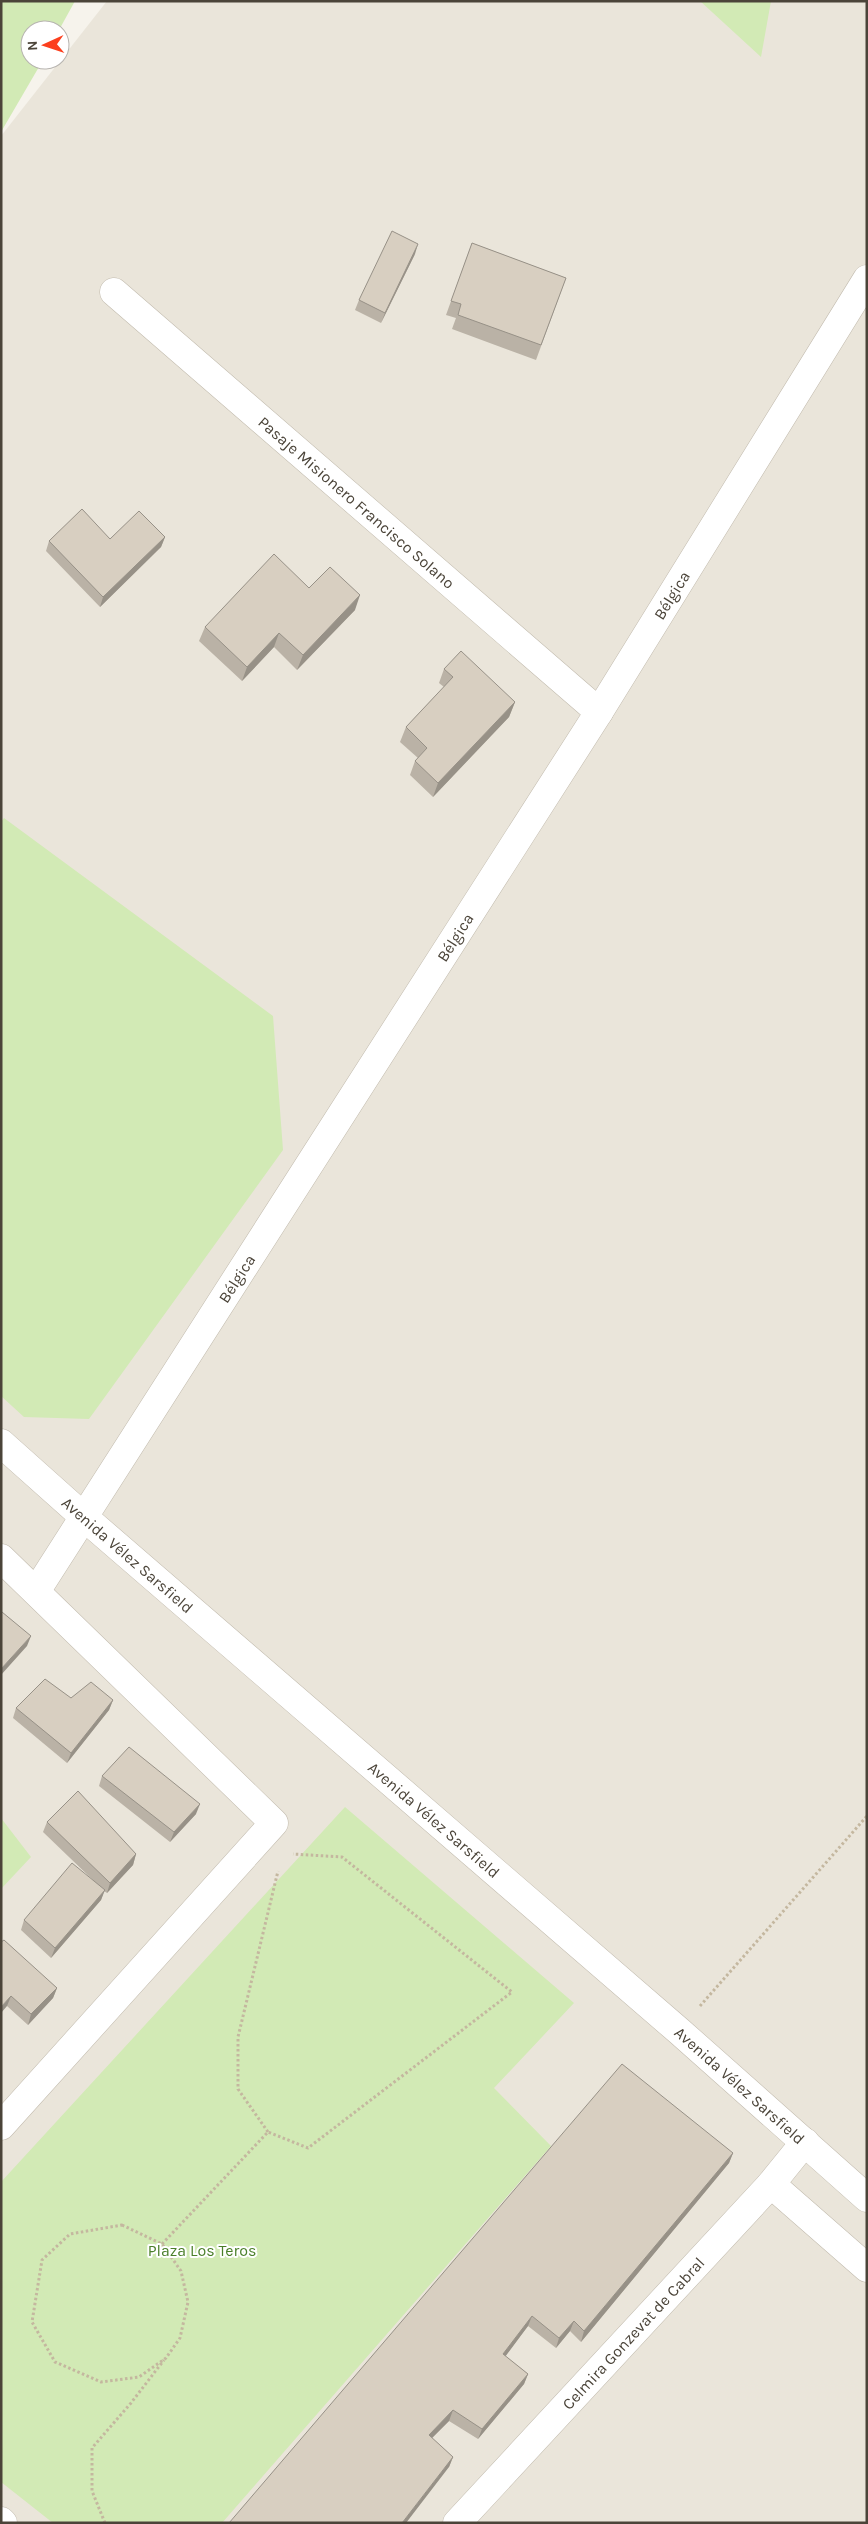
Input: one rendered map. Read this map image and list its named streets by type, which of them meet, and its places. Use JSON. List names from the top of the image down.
{
  "streets": {
    "street": [
      "Pasaje Misionero Francisco Solano",
      "Bélgica",
      "Avenida Vélez Sarsfield",
      "Celmira Gonzevat de Cabral"
    ]
  },
  "crossings": [
    ["Pasaje Misionero Francisco Solano", "Bélgica"],
    ["Bélgica", "Avenida Vélez Sarsfield"],
    ["Avenida Vélez Sarsfield", "Celmira Gonzevat de Cabral"]
  ],
  "parks": ["Plaza Los Teros"],
  "north": "left"
}
